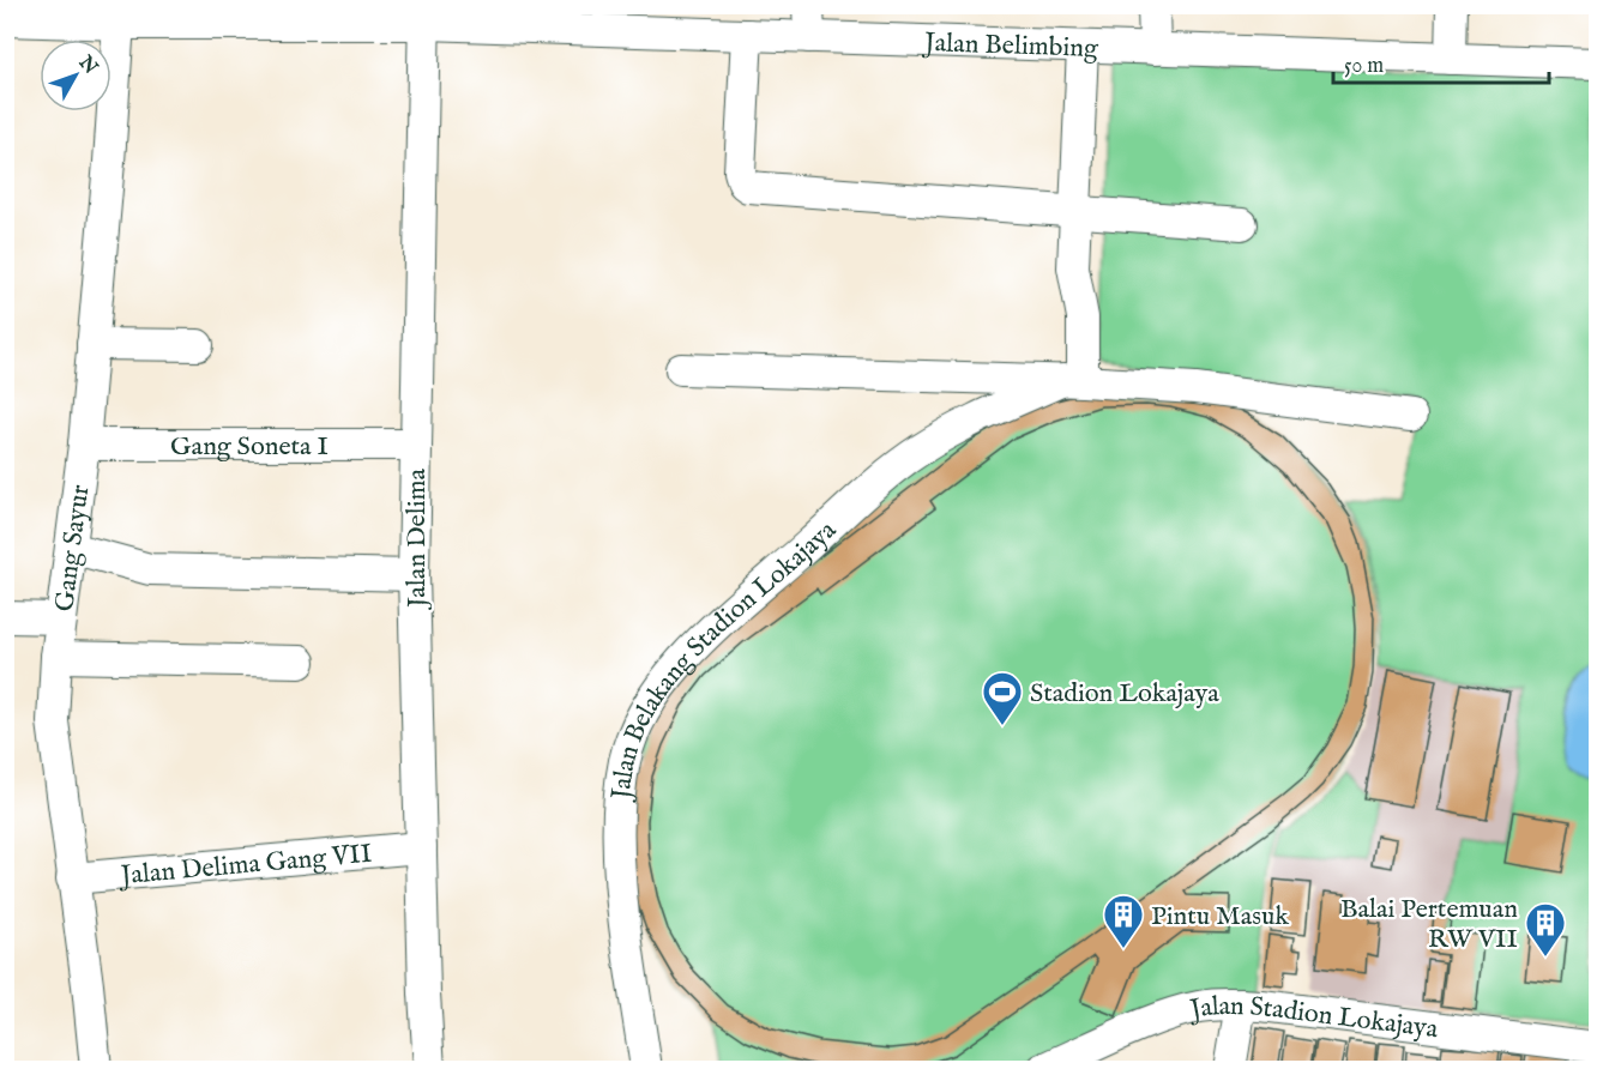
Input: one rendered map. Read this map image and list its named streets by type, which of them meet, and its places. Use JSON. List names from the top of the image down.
{
  "streets": {
    "street": [
      "Jalan Belimbing",
      "Gang Soneta I",
      "Jalan Delima",
      "Gang Sayur",
      "Jalan Belakang Stadion Lokajaya",
      "Jalan Delima Gang VII",
      "Jalan Stadion Lokajaya"
    ]
  },
  "crossings": [
    ["Jalan Belimbing", "Jalan Delima"],
    ["Jalan Belimbing", "Gang Sayur"],
    ["Gang Soneta I", "Jalan Delima"],
    ["Gang Soneta I", "Gang Sayur"],
    ["Jalan Delima", "Jalan Delima Gang VII"],
    ["Gang Sayur", "Jalan Delima Gang VII"]
  ],
  "places": {
    "sports": ["Stadion Lokajaya"],
    "building": ["Pintu Masuk", "Balai Pertemuan RW VII"]
  },
  "scale_bar": "50 m",
  "north": "top right"
}
